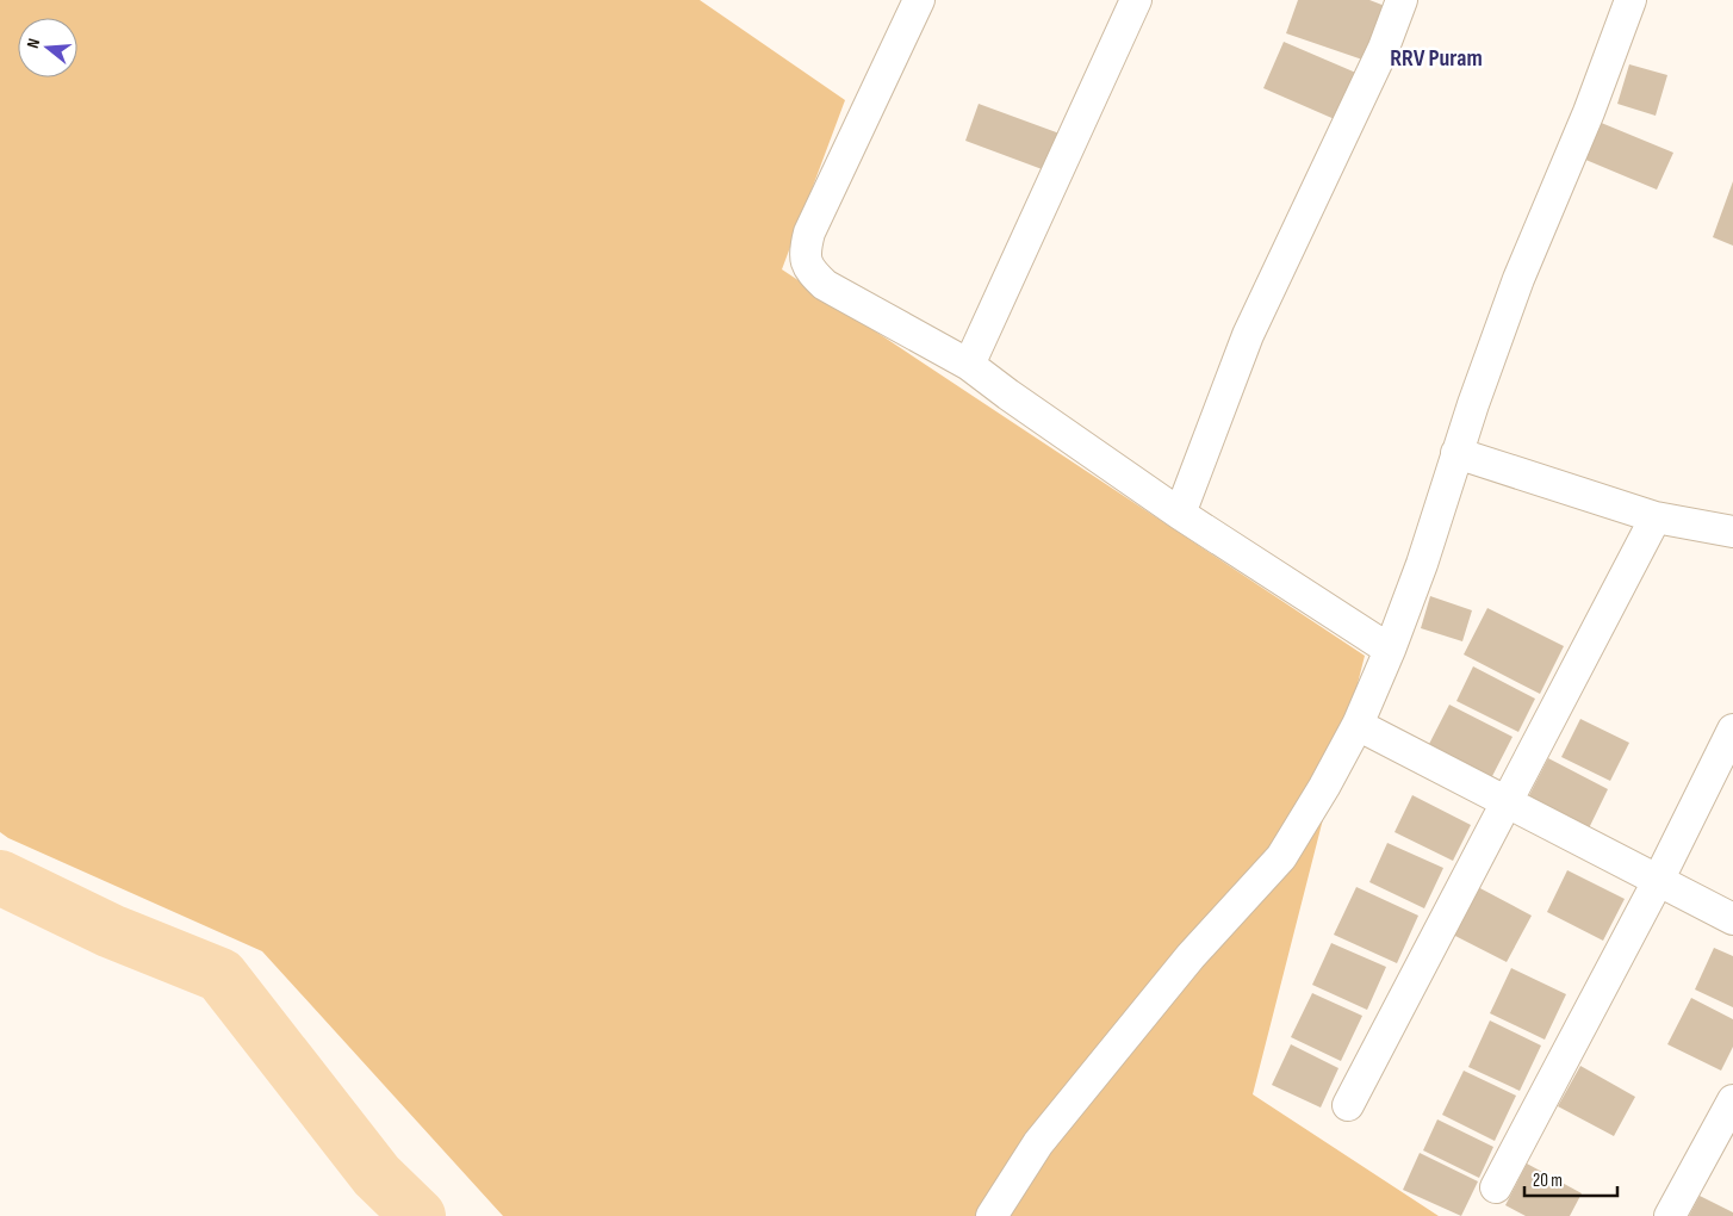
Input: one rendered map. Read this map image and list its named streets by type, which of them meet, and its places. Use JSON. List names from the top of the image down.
{
  "districts": ["RRV Puram"],
  "scale_bar": "20 m",
  "north": "left"
}
